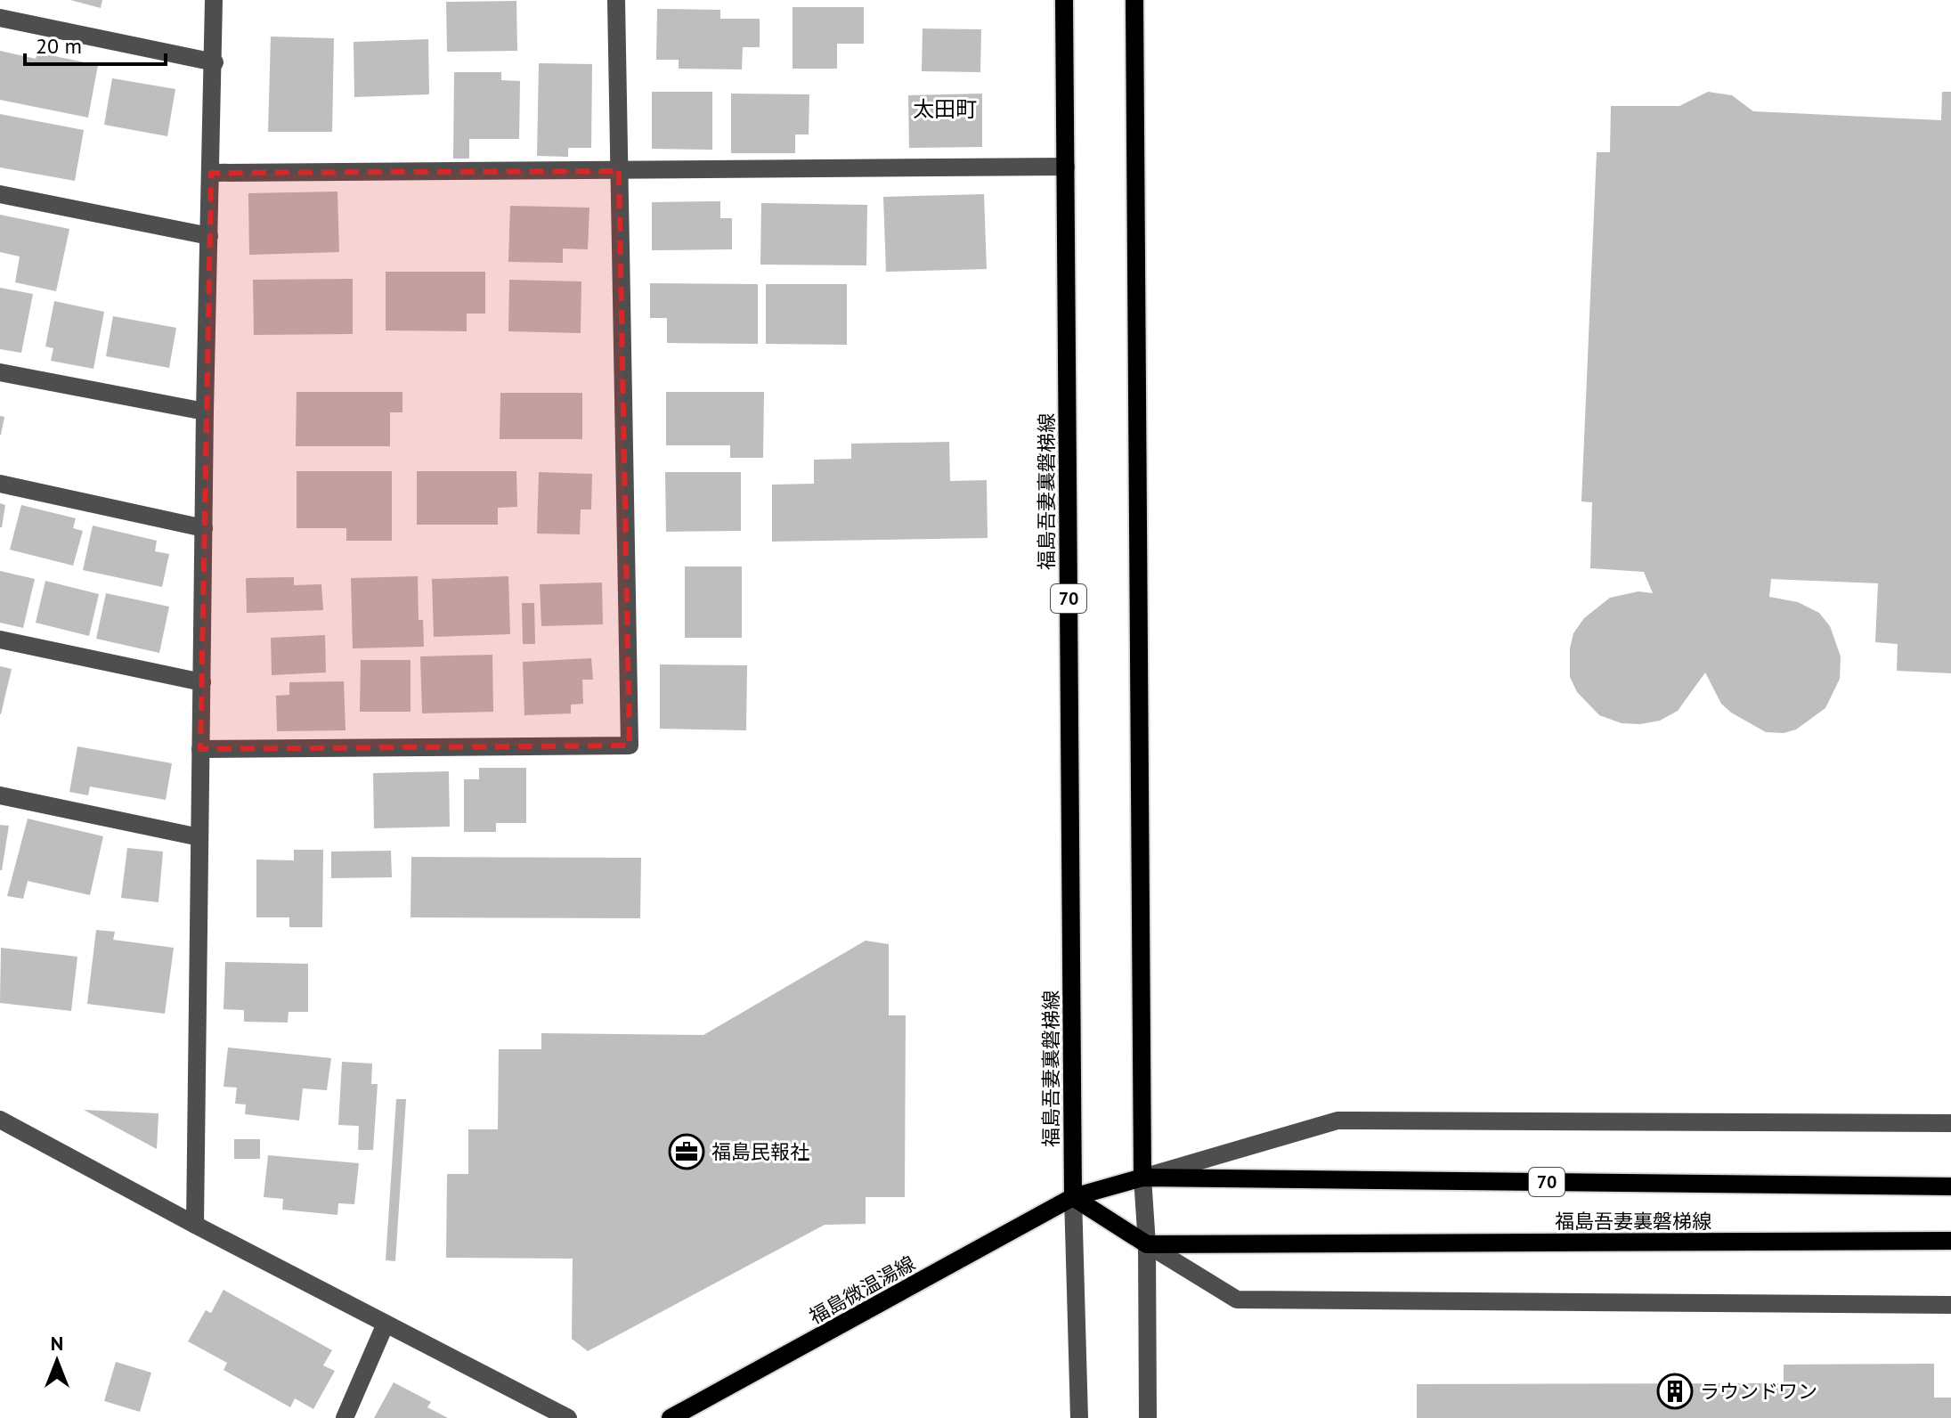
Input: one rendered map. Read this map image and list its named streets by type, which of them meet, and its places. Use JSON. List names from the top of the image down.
{
  "streets": {
    "main road": ["福島吾妻裏磐梯線", "70", "福島微温湯線"]
  },
  "crossings": [
    ["福島吾妻裏磐梯線", "福島微温湯線"]
  ],
  "districts": ["太田町"],
  "places": {
    "office": ["福島民報社"],
    "building": ["ラウンドワン"]
  },
  "scale_bar": "20 m",
  "north": "top"
}
